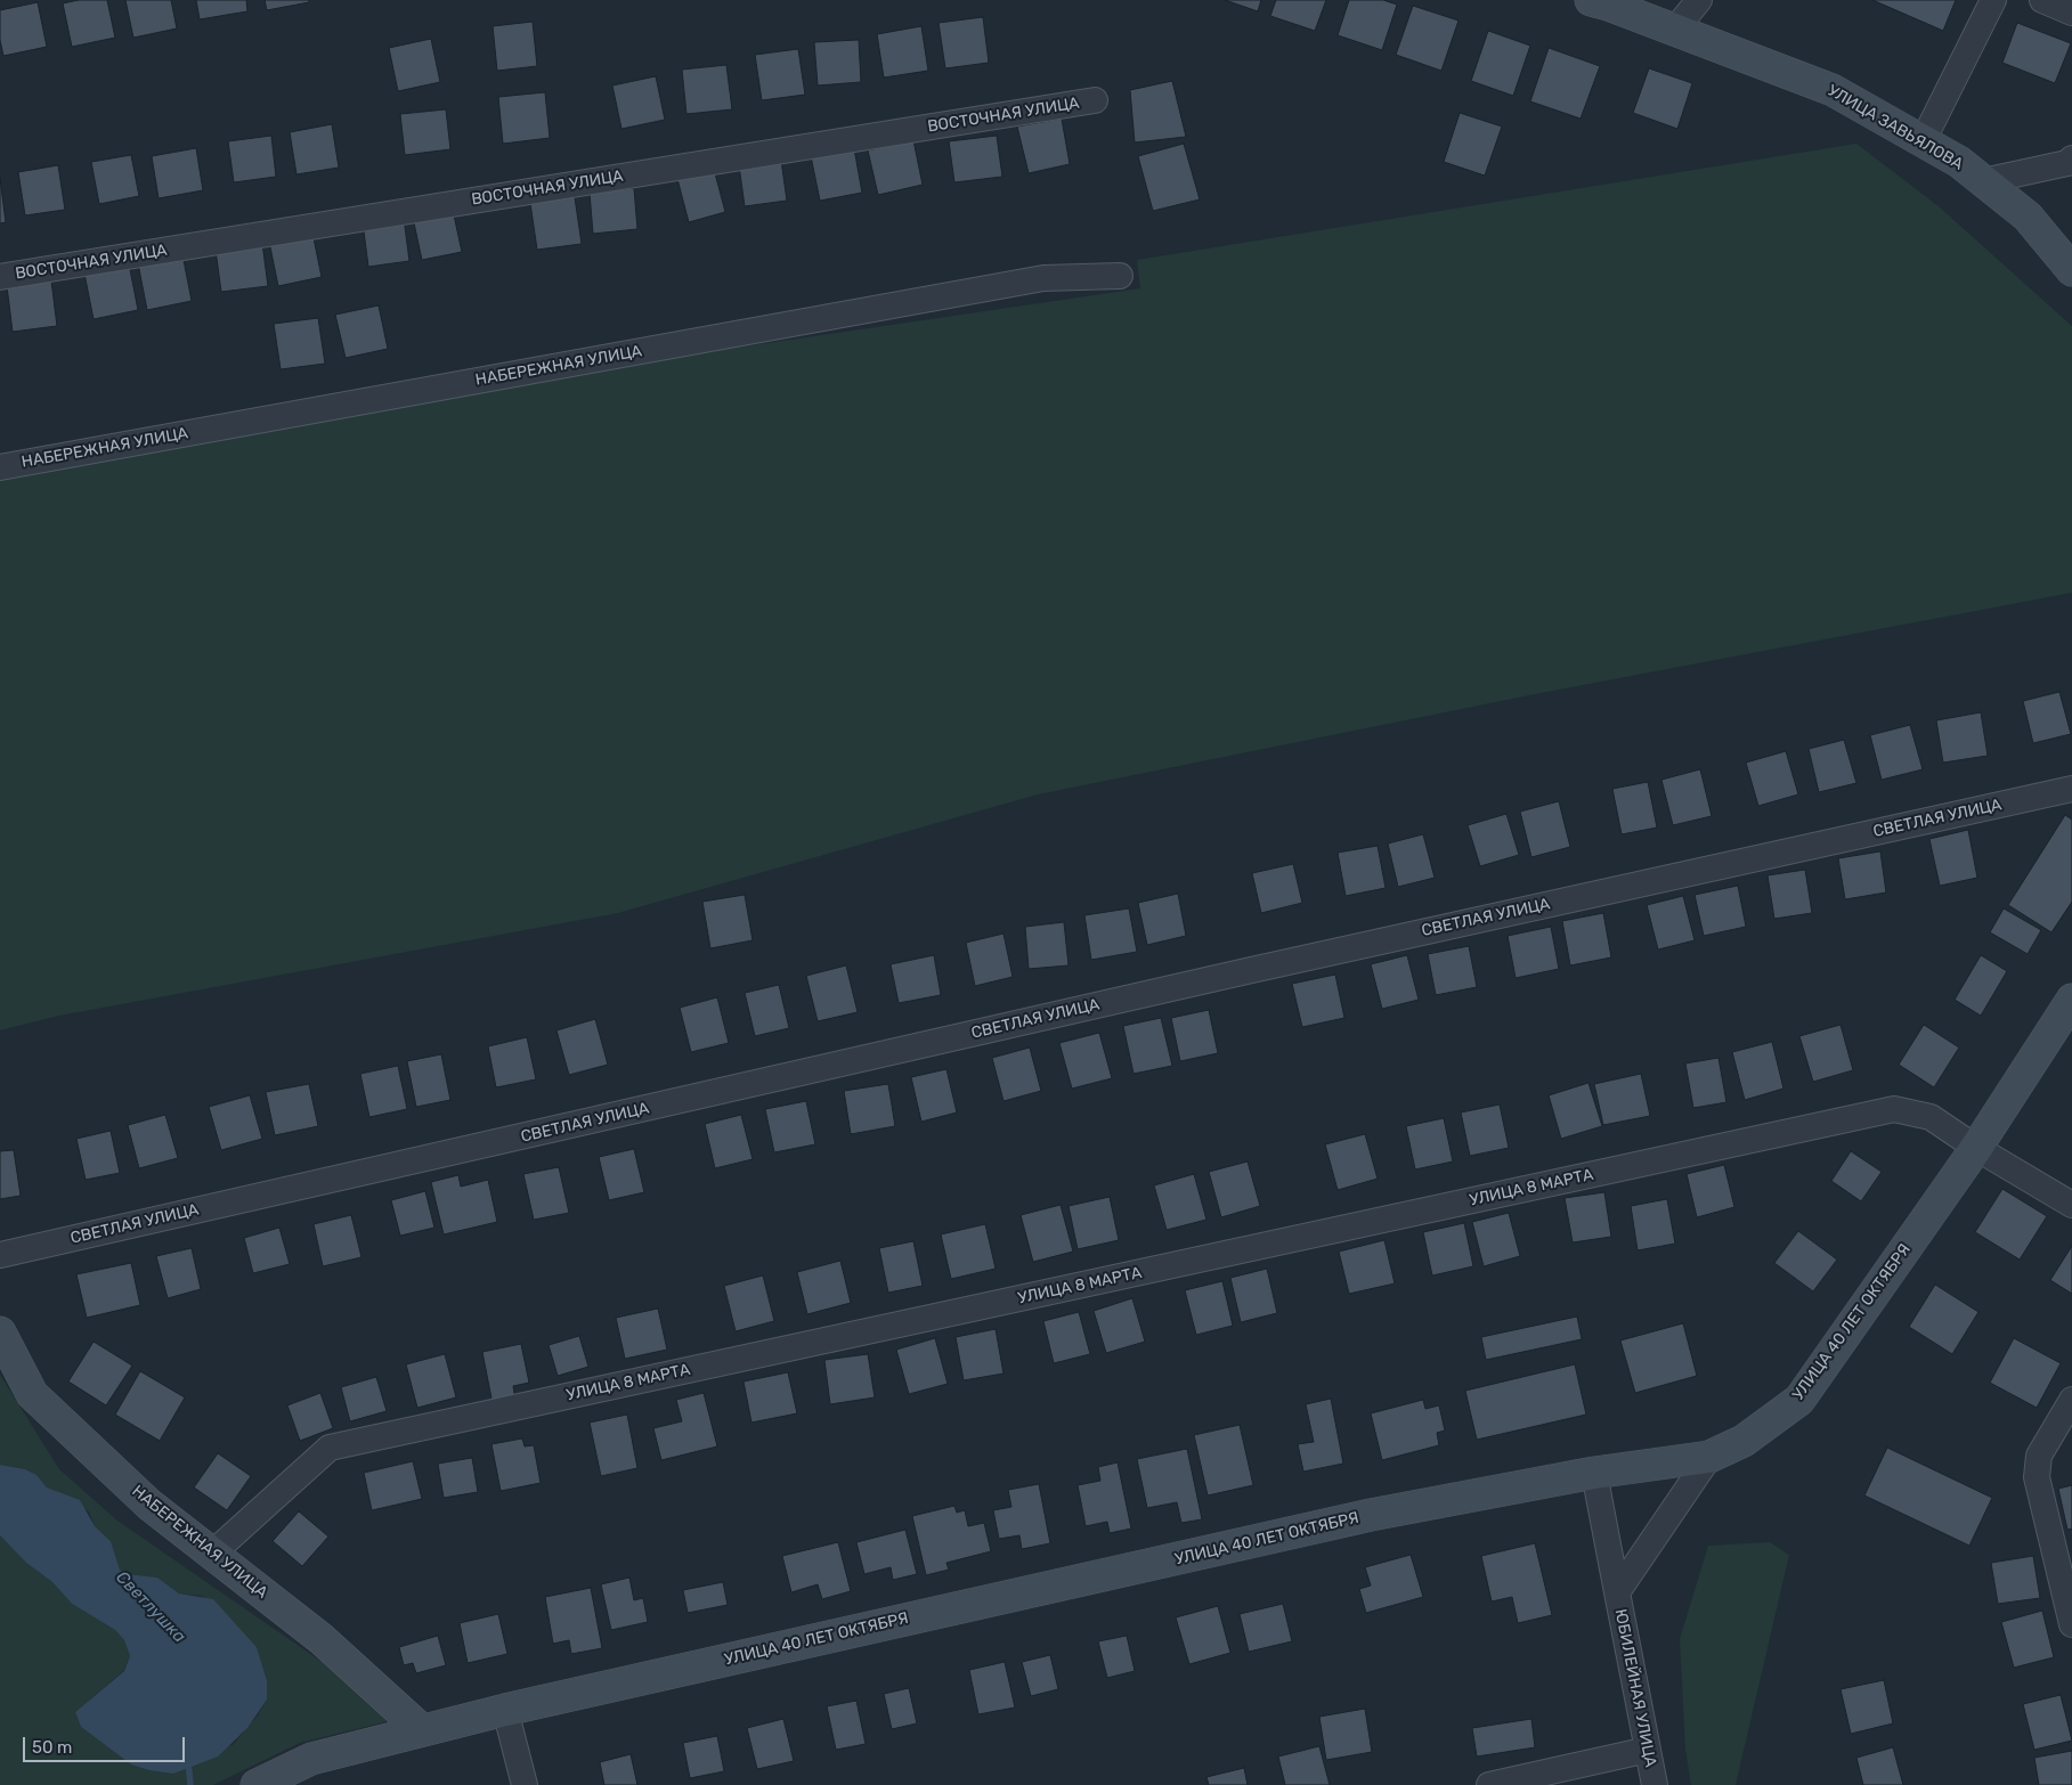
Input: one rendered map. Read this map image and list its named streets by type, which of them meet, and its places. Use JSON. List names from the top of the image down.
{
  "streets": {
    "main road": ["УЛИЦА ЗАВЬЯЛОВА", "НАБЕРЕЖНАЯ УЛИЦА", "УЛИЦА 40 ЛЕТ ОКТЯБРЯ"],
    "street": [
      "ВОСТОЧНАЯ УЛИЦА",
      "СВЕТЛАЯ УЛИЦА",
      "УЛИЦА 8 МАРТА",
      "ЮБИЛЕЙНАЯ УЛИЦА"
    ]
  },
  "crossings": [
    ["НАБЕРЕЖНАЯ УЛИЦА", "УЛИЦА 8 МАРТА"],
    ["НАБЕРЕЖНАЯ УЛИЦА", "УЛИЦА 40 ЛЕТ ОКТЯБРЯ"],
    ["УЛИЦА 8 МАРТА", "УЛИЦА 40 ЛЕТ ОКТЯБРЯ"],
    ["УЛИЦА 40 ЛЕТ ОКТЯБРЯ", "ЮБИЛЕЙНАЯ УЛИЦА"]
  ],
  "water": ["Светлушка"],
  "scale_bar": "50 m"
}
